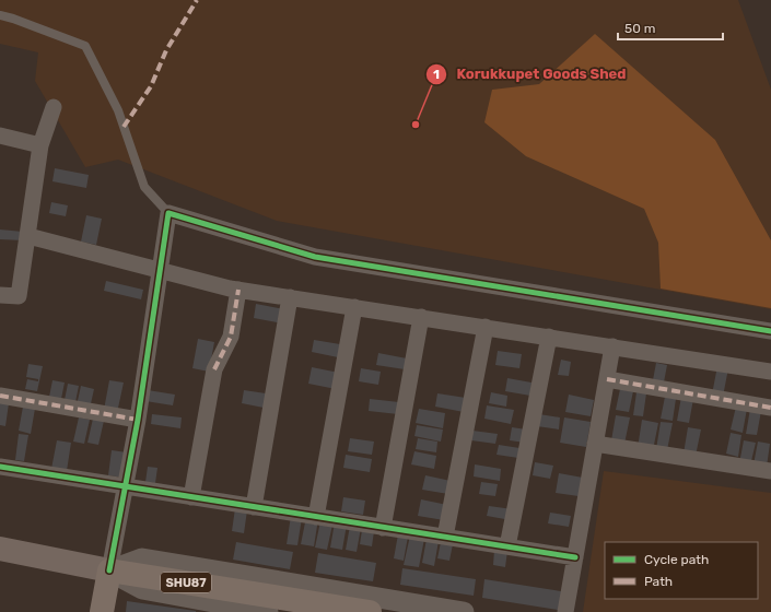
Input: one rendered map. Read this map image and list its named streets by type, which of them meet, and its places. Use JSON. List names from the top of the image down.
{
  "streets": {
    "main road": ["SHU87"]
  },
  "places": ["Korukkupet Goods Shed"],
  "legend": ["Cycle path", "Path"],
  "scale_bar": "50 m"
}
